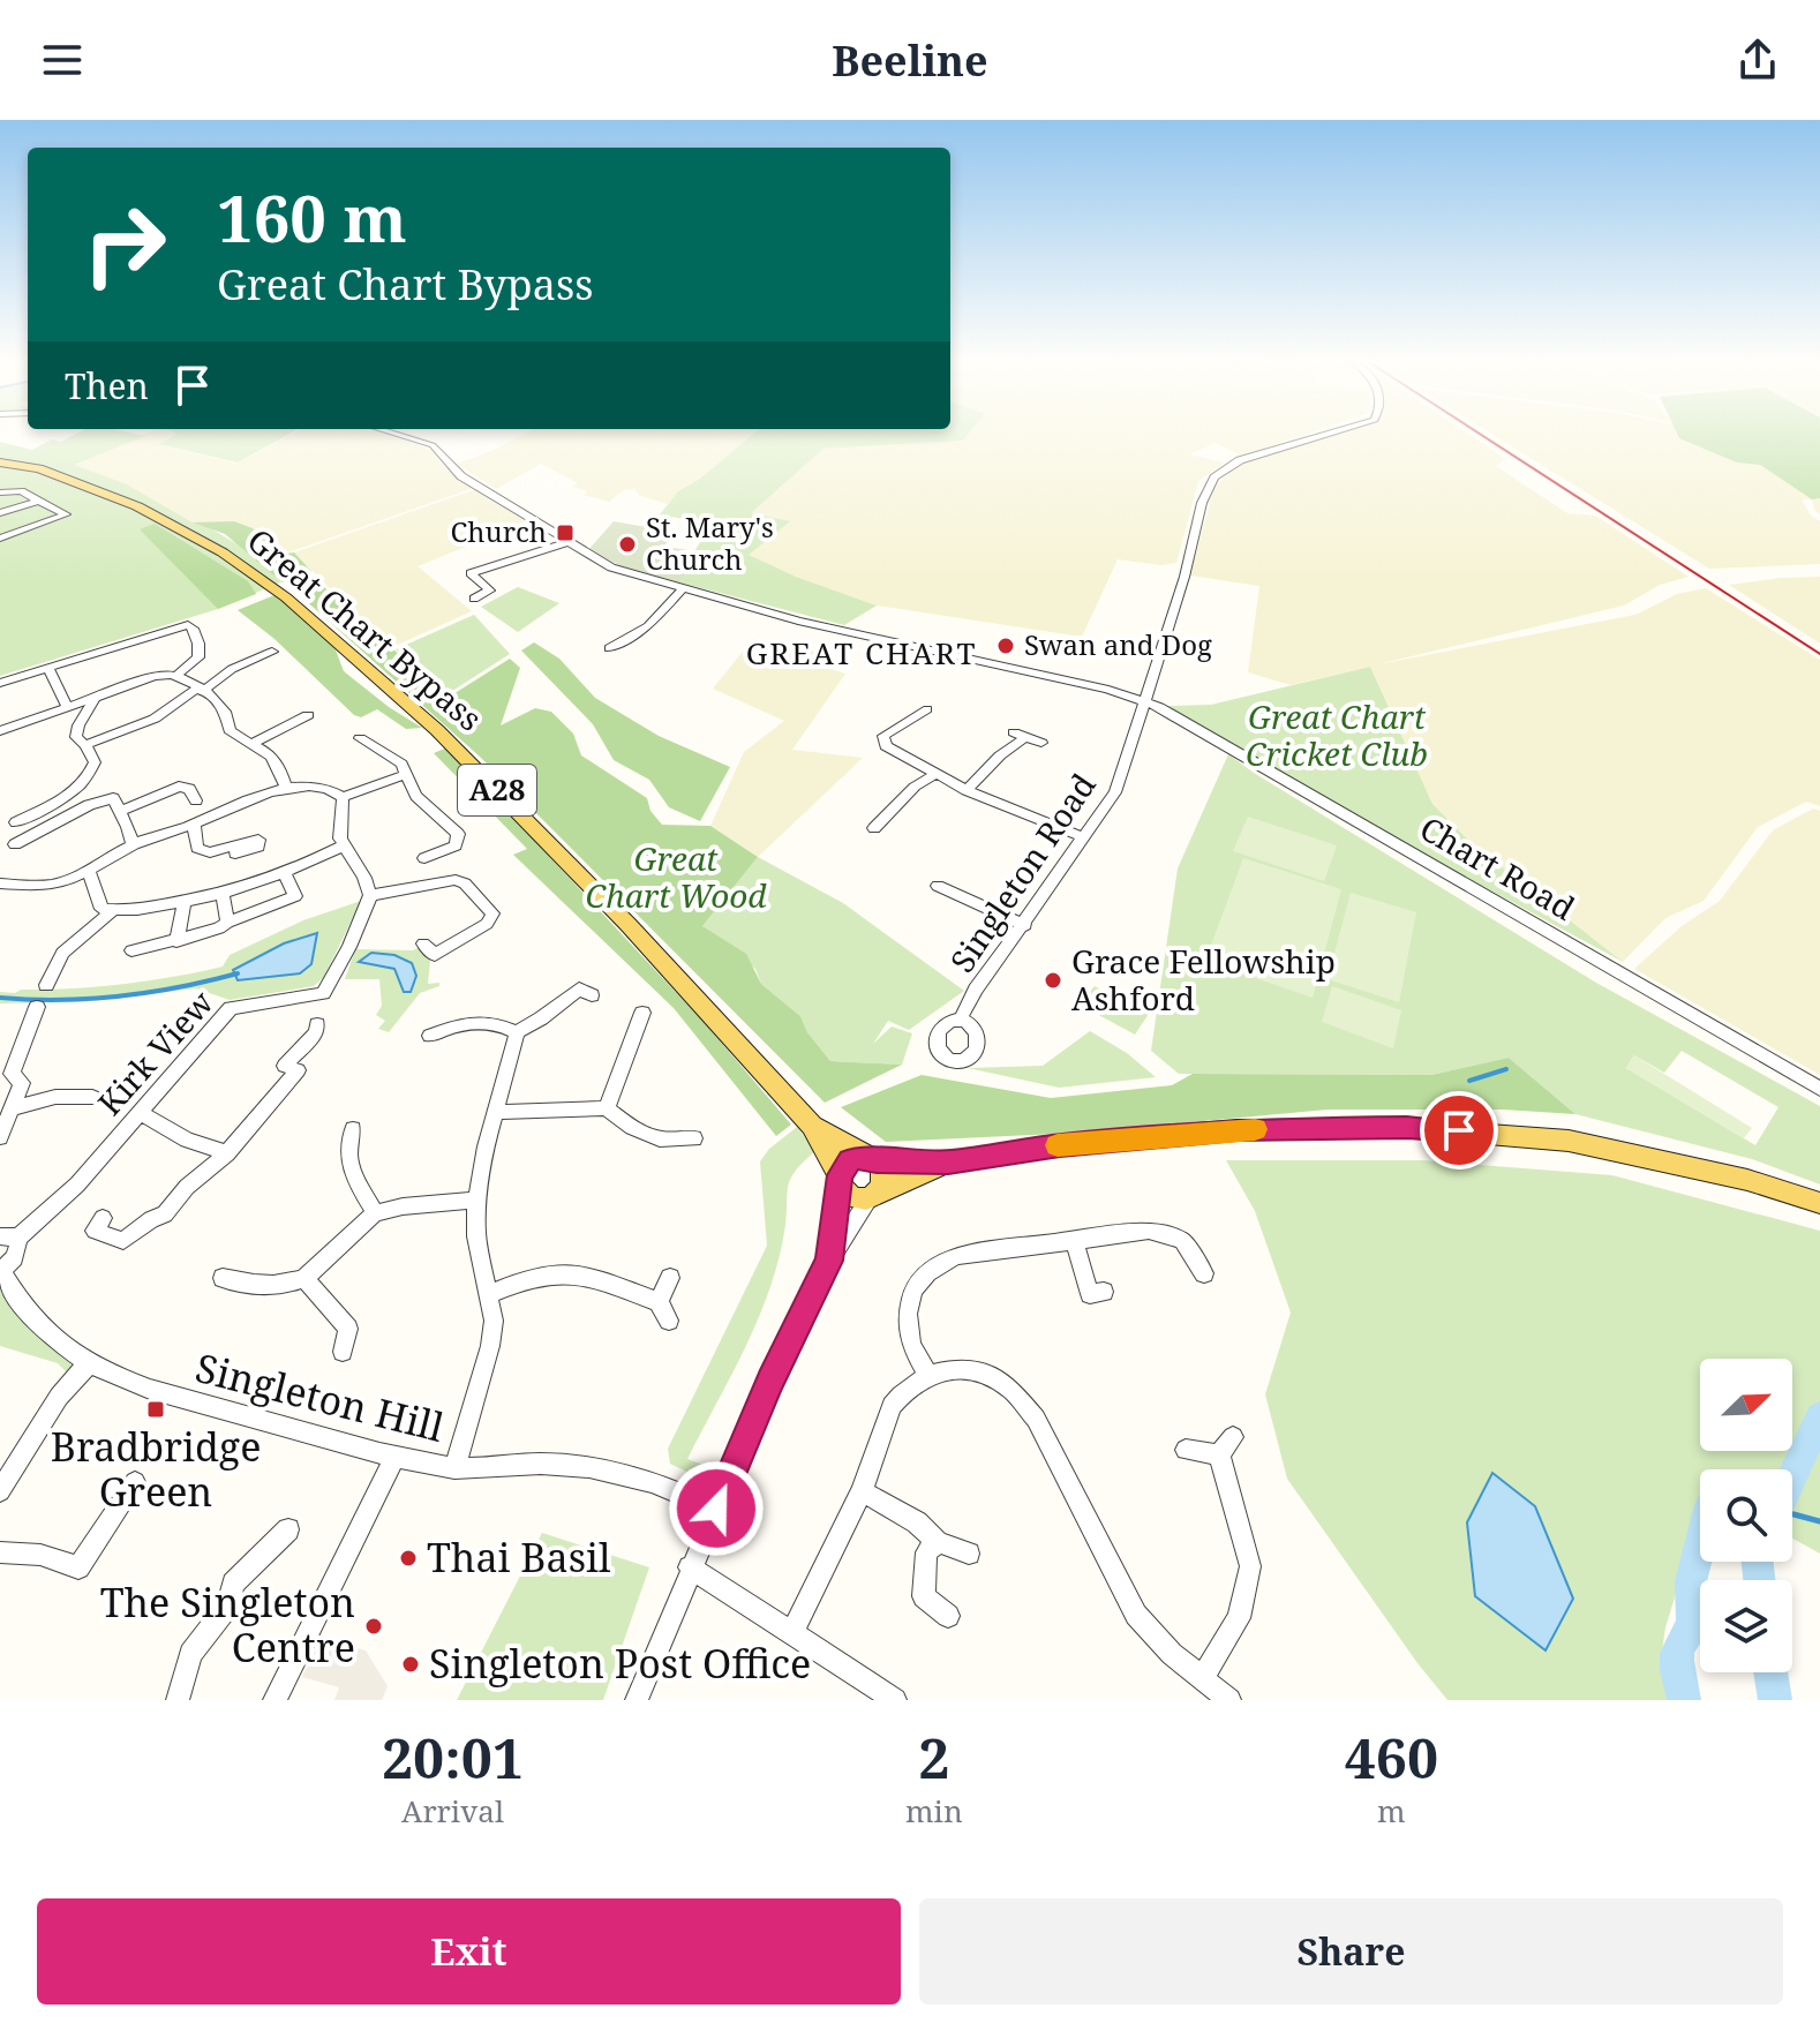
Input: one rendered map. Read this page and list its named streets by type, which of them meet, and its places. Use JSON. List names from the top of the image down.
{
  "streets": {
    "main road": ["Great Chart Bypass", "A28"],
    "street": [
      "Chart Road",
      "Singleton Road",
      "Kirk View",
      "Singleton Hill"
    ]
  },
  "crossings": [
    ["Chart Road", "Singleton Road"],
    ["Kirk View", "Singleton Hill"]
  ],
  "districts": ["GREAT CHART"],
  "parks": ["Great Chart Cricket Club", "Great Chart Wood"],
  "places": {
    "transit": ["Church", "Bradbridge Green"],
    "other": [
      "St. Mary's Church",
      "Swan and Dog",
      "Grace Fellowship Ashford",
      "Thai Basil",
      "The Singleton Centre",
      "Singleton Post Office"
    ]
  },
  "north": "top right",
  "page": {
    "header": "Beeline",
    "turn": ["160 m", "Great Chart Bypass"],
    "then": "Then",
    "eta": [
      "20:01",
      "Arrival",
      "2",
      "min",
      "460",
      "m"
    ],
    "buttons": ["Exit", "Share"]
  }
}
